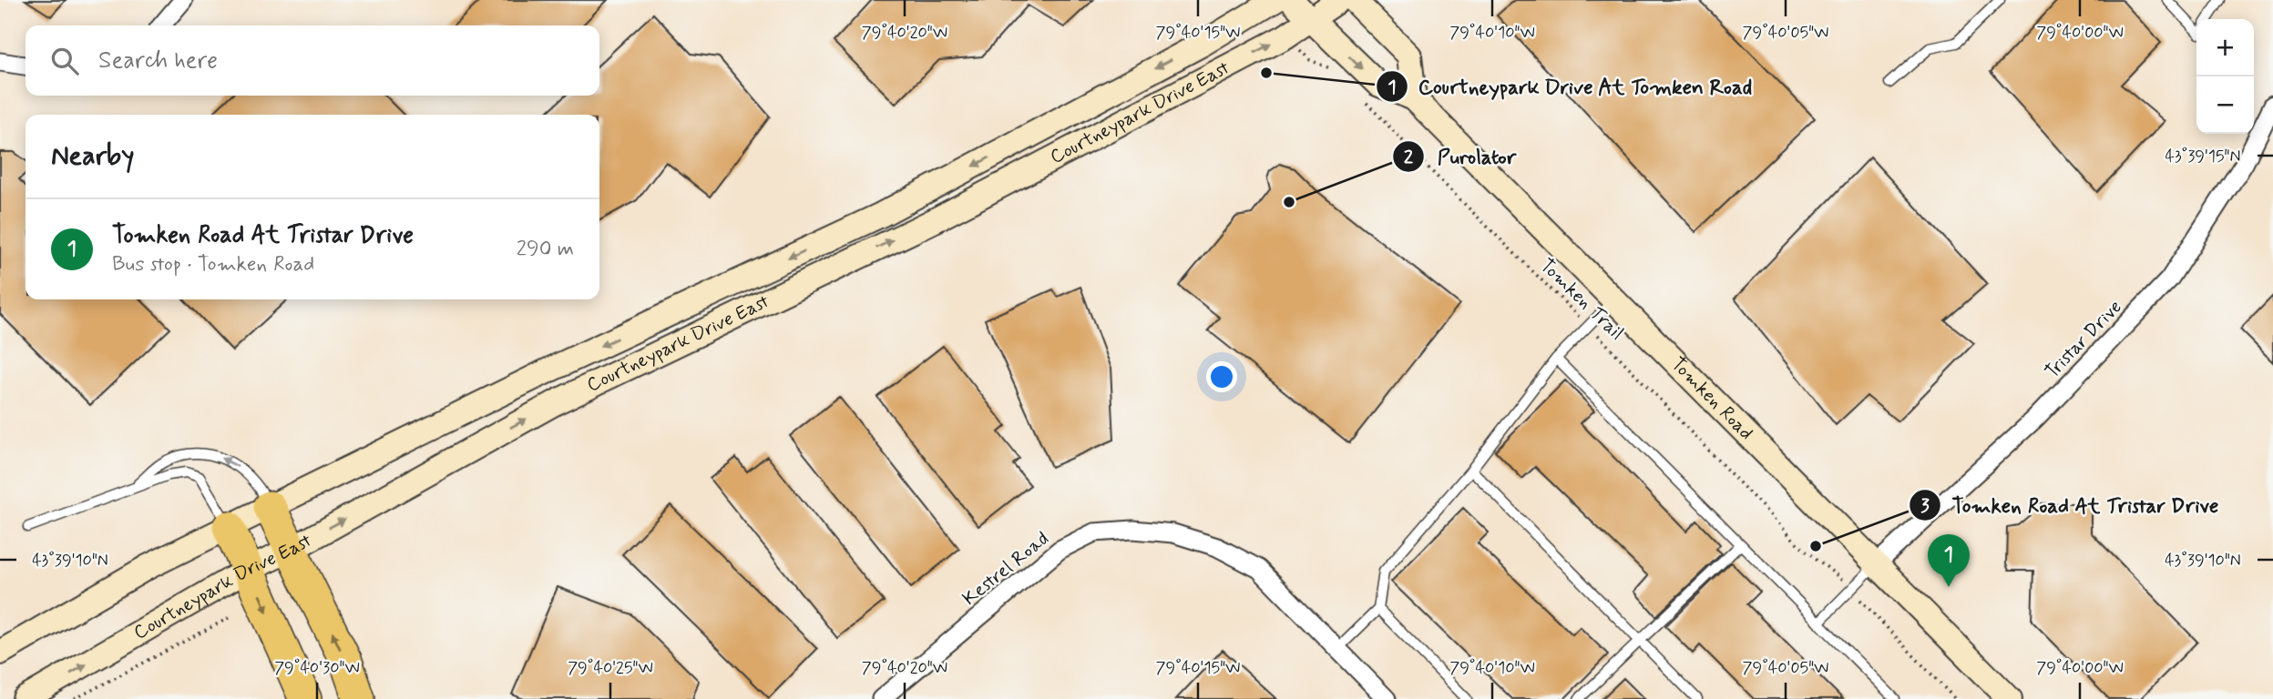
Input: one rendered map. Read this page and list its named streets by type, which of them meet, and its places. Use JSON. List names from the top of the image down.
{
  "streets": {
    "main road": ["Courtneypark Drive East", "Tomken Road"],
    "street": ["Tristar Drive", "Kestrel Road"],
    "path": ["Tomken Trail"]
  },
  "crossings": [
    ["Courtneypark Drive East", "Tomken Road"],
    ["Tristar Drive", "Tomken Road"]
  ],
  "places": ["Courtneypark Drive At Tomken Road", "Purolator", "Tomken Road At Tristar Drive"],
  "page": {
    "map_buttons": ["+", "−"],
    "search": "Search here",
    "heading": "Nearby",
    "list": [
      {
        "mark": "1",
        "name": "Tomken Road At Tristar Drive",
        "note": "Bus stop · Tomken Road",
        "value": "290 m"
      }
    ],
    "pins": "1"
  },
  "coordinates": [
    "79°40'20\"W",
    "79°40'15\"W",
    "79°40'10\"W",
    "79°40'05\"W",
    "79°40'00\"W",
    "43°39'15\"N",
    "43°39'10\"N",
    "79°40'30\"W",
    "79°40'25\"W"
  ]
}
